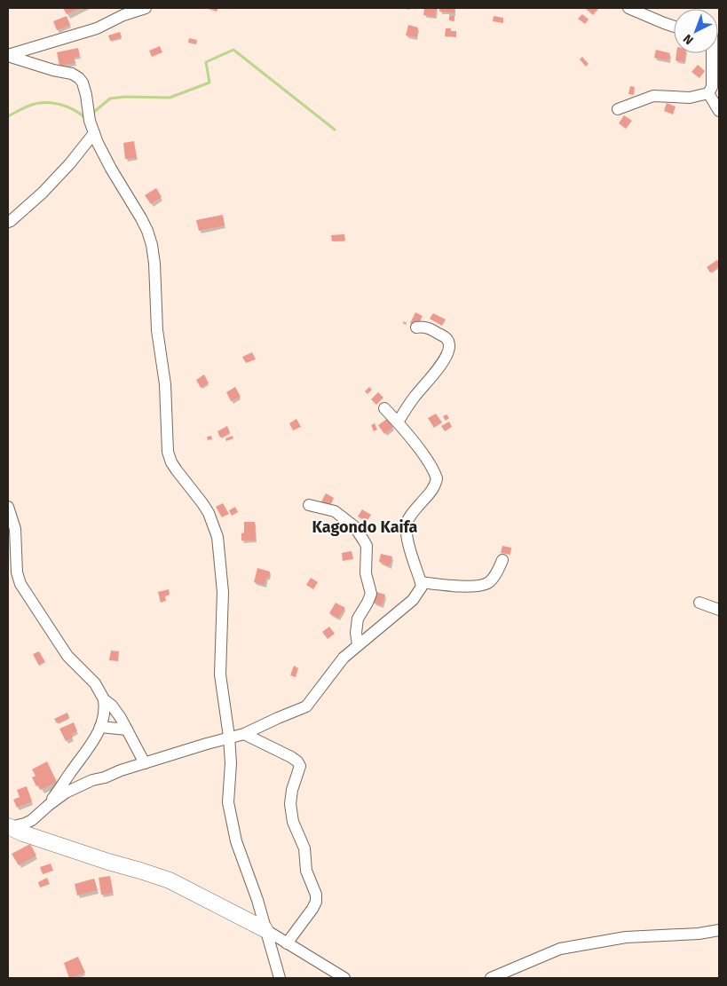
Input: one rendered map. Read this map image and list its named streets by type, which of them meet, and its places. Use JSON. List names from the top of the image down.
{
  "districts": ["Kagondo Kaifa"],
  "north": "bottom left"
}
